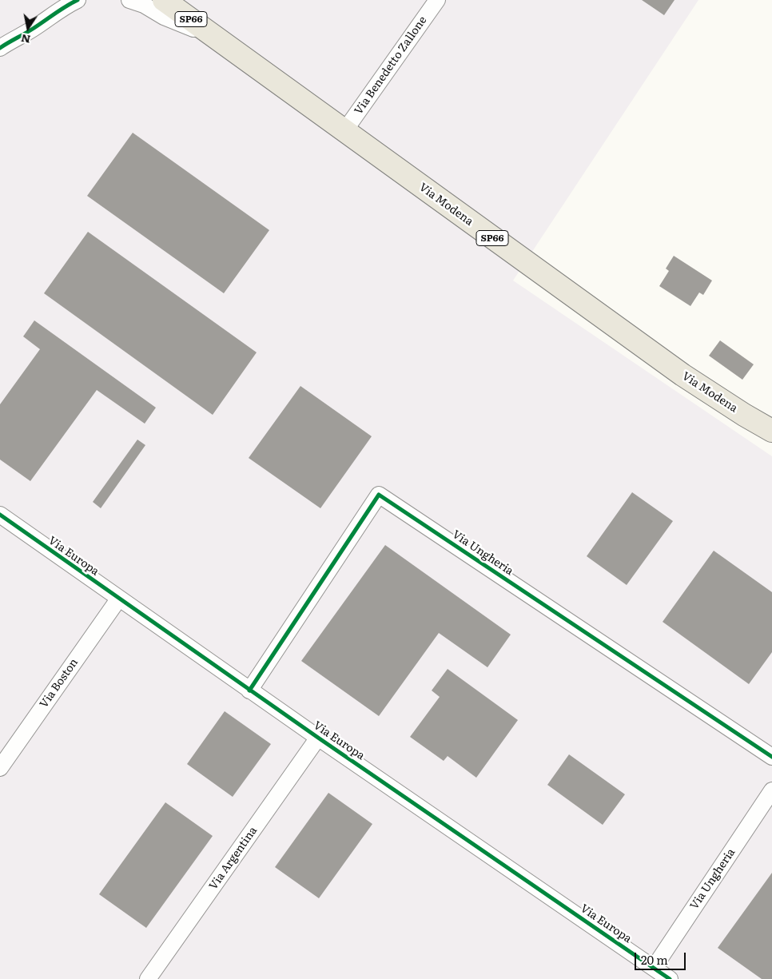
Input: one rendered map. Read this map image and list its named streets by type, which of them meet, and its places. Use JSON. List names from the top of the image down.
{
  "streets": {
    "main road": ["SP66", "Via Modena"],
    "street": [
      "Via Benedetto Zallone",
      "Via Ungheria",
      "Via Europa",
      "Via Boston",
      "Via Argentina"
    ]
  },
  "crossings": [
    ["Via Benedetto Zallone", "Via Modena"],
    ["Via Ungheria", "Via Europa"],
    ["Via Europa", "Via Boston"],
    ["Via Europa", "Via Argentina"]
  ],
  "scale_bar": "20 m",
  "north": "bottom"
}
